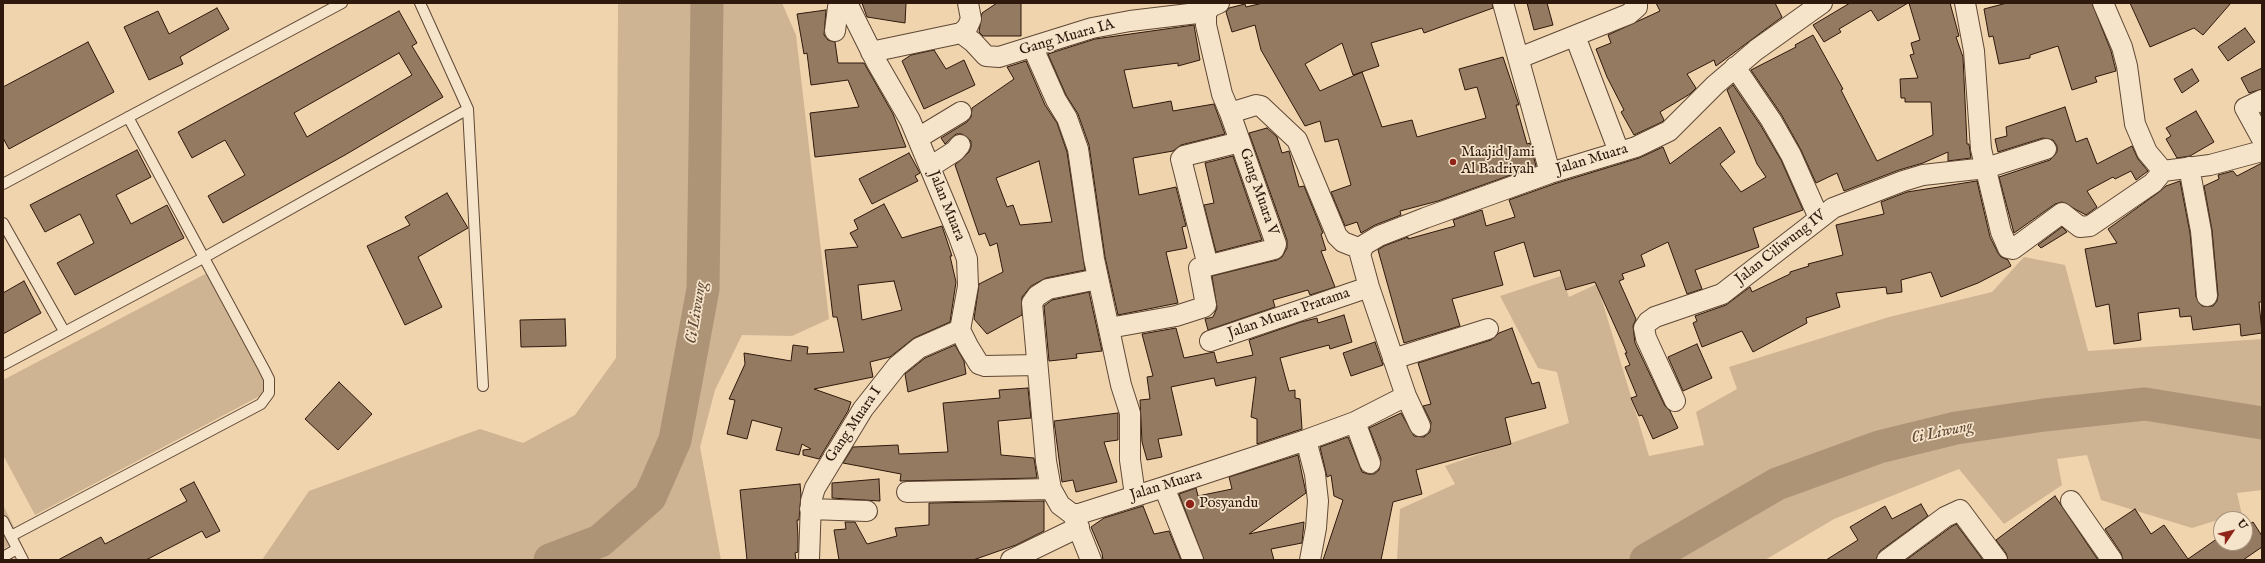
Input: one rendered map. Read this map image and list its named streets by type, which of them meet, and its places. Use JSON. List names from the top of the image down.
{
  "streets": {
    "street": [
      "Gang Muara IA",
      "Jalan Muara",
      "Gang Muara V",
      "Jalan Ciliwung IV",
      "Jalan Muara Pratama",
      "Gang Muara I"
    ]
  },
  "crossings": [
    ["Gang Muara IA", "Gang Muara V"],
    ["Jalan Muara", "Gang Muara I"]
  ],
  "water": ["Ci Liwung"],
  "places": ["Maajid Jami Al Badriyah", "Posyandu"],
  "north": "top right"
}
